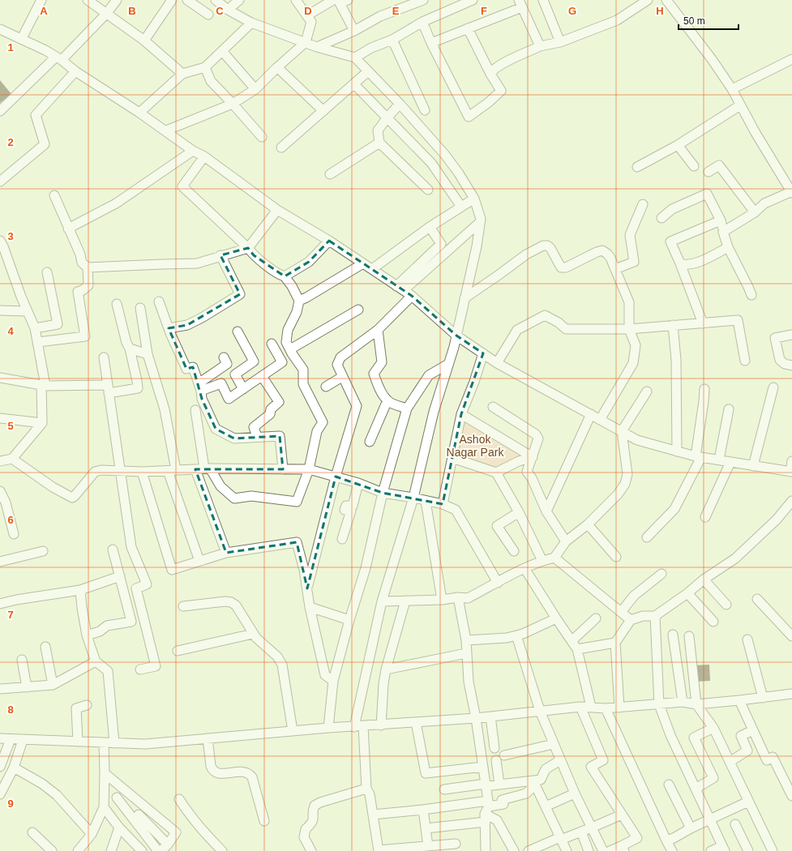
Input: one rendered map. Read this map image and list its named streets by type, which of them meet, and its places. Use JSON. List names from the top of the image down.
{
  "parks": ["Ashok Nagar Park"],
  "scale_bar": "50 m",
  "grid": {
    "columns": [
      "A",
      "B",
      "C",
      "D",
      "E",
      "F",
      "G",
      "H"
    ],
    "rows": [
      "1",
      "2",
      "3",
      "4",
      "5",
      "6",
      "7",
      "8",
      "9"
    ]
  }
}
